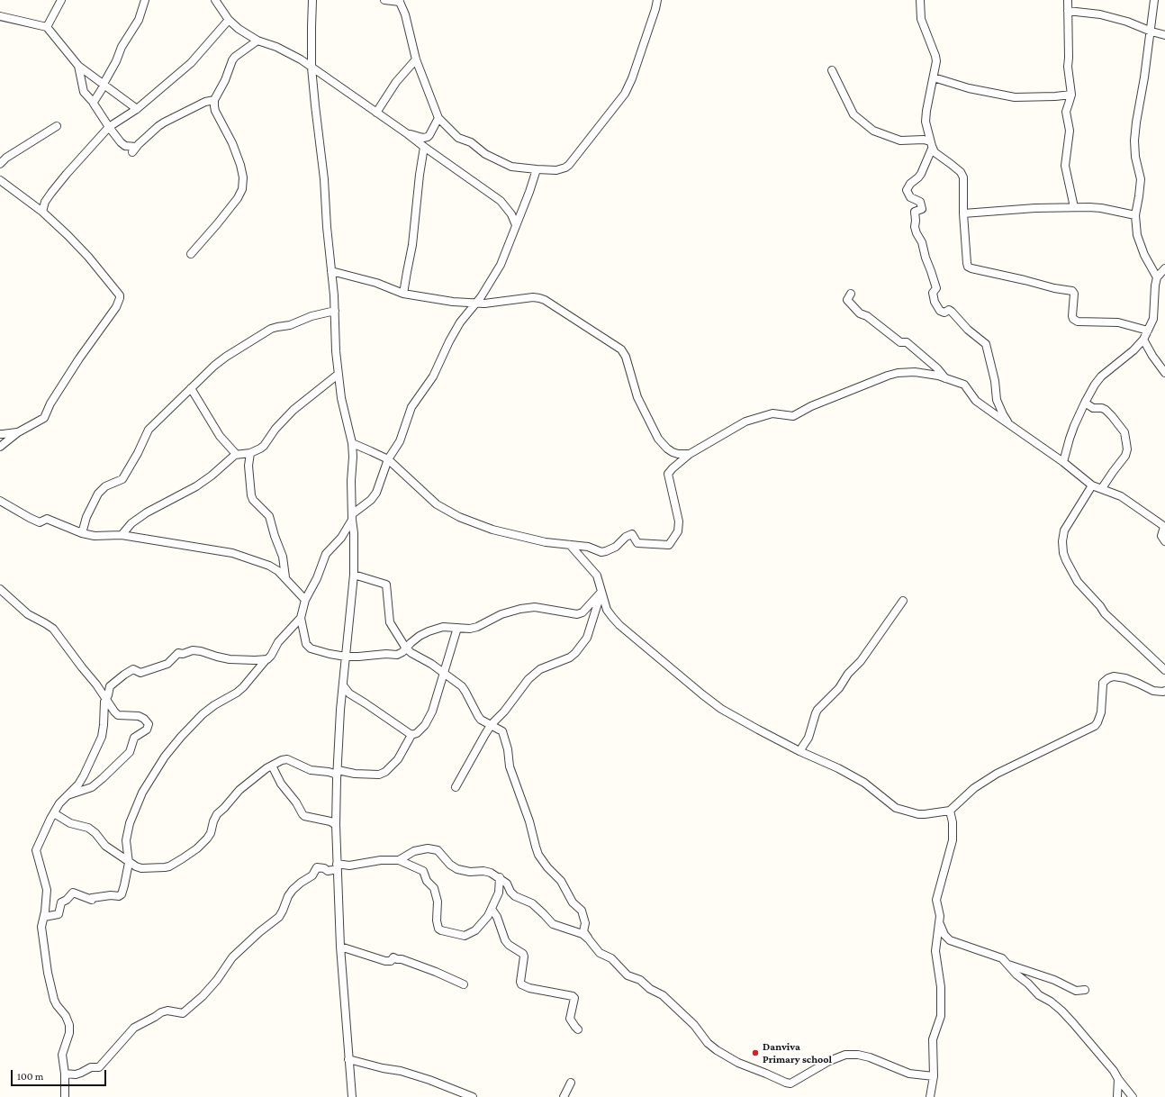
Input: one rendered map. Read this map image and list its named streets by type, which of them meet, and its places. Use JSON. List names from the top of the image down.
{
  "places": ["Danviva Primary school"],
  "scale_bar": "100 m"
}
